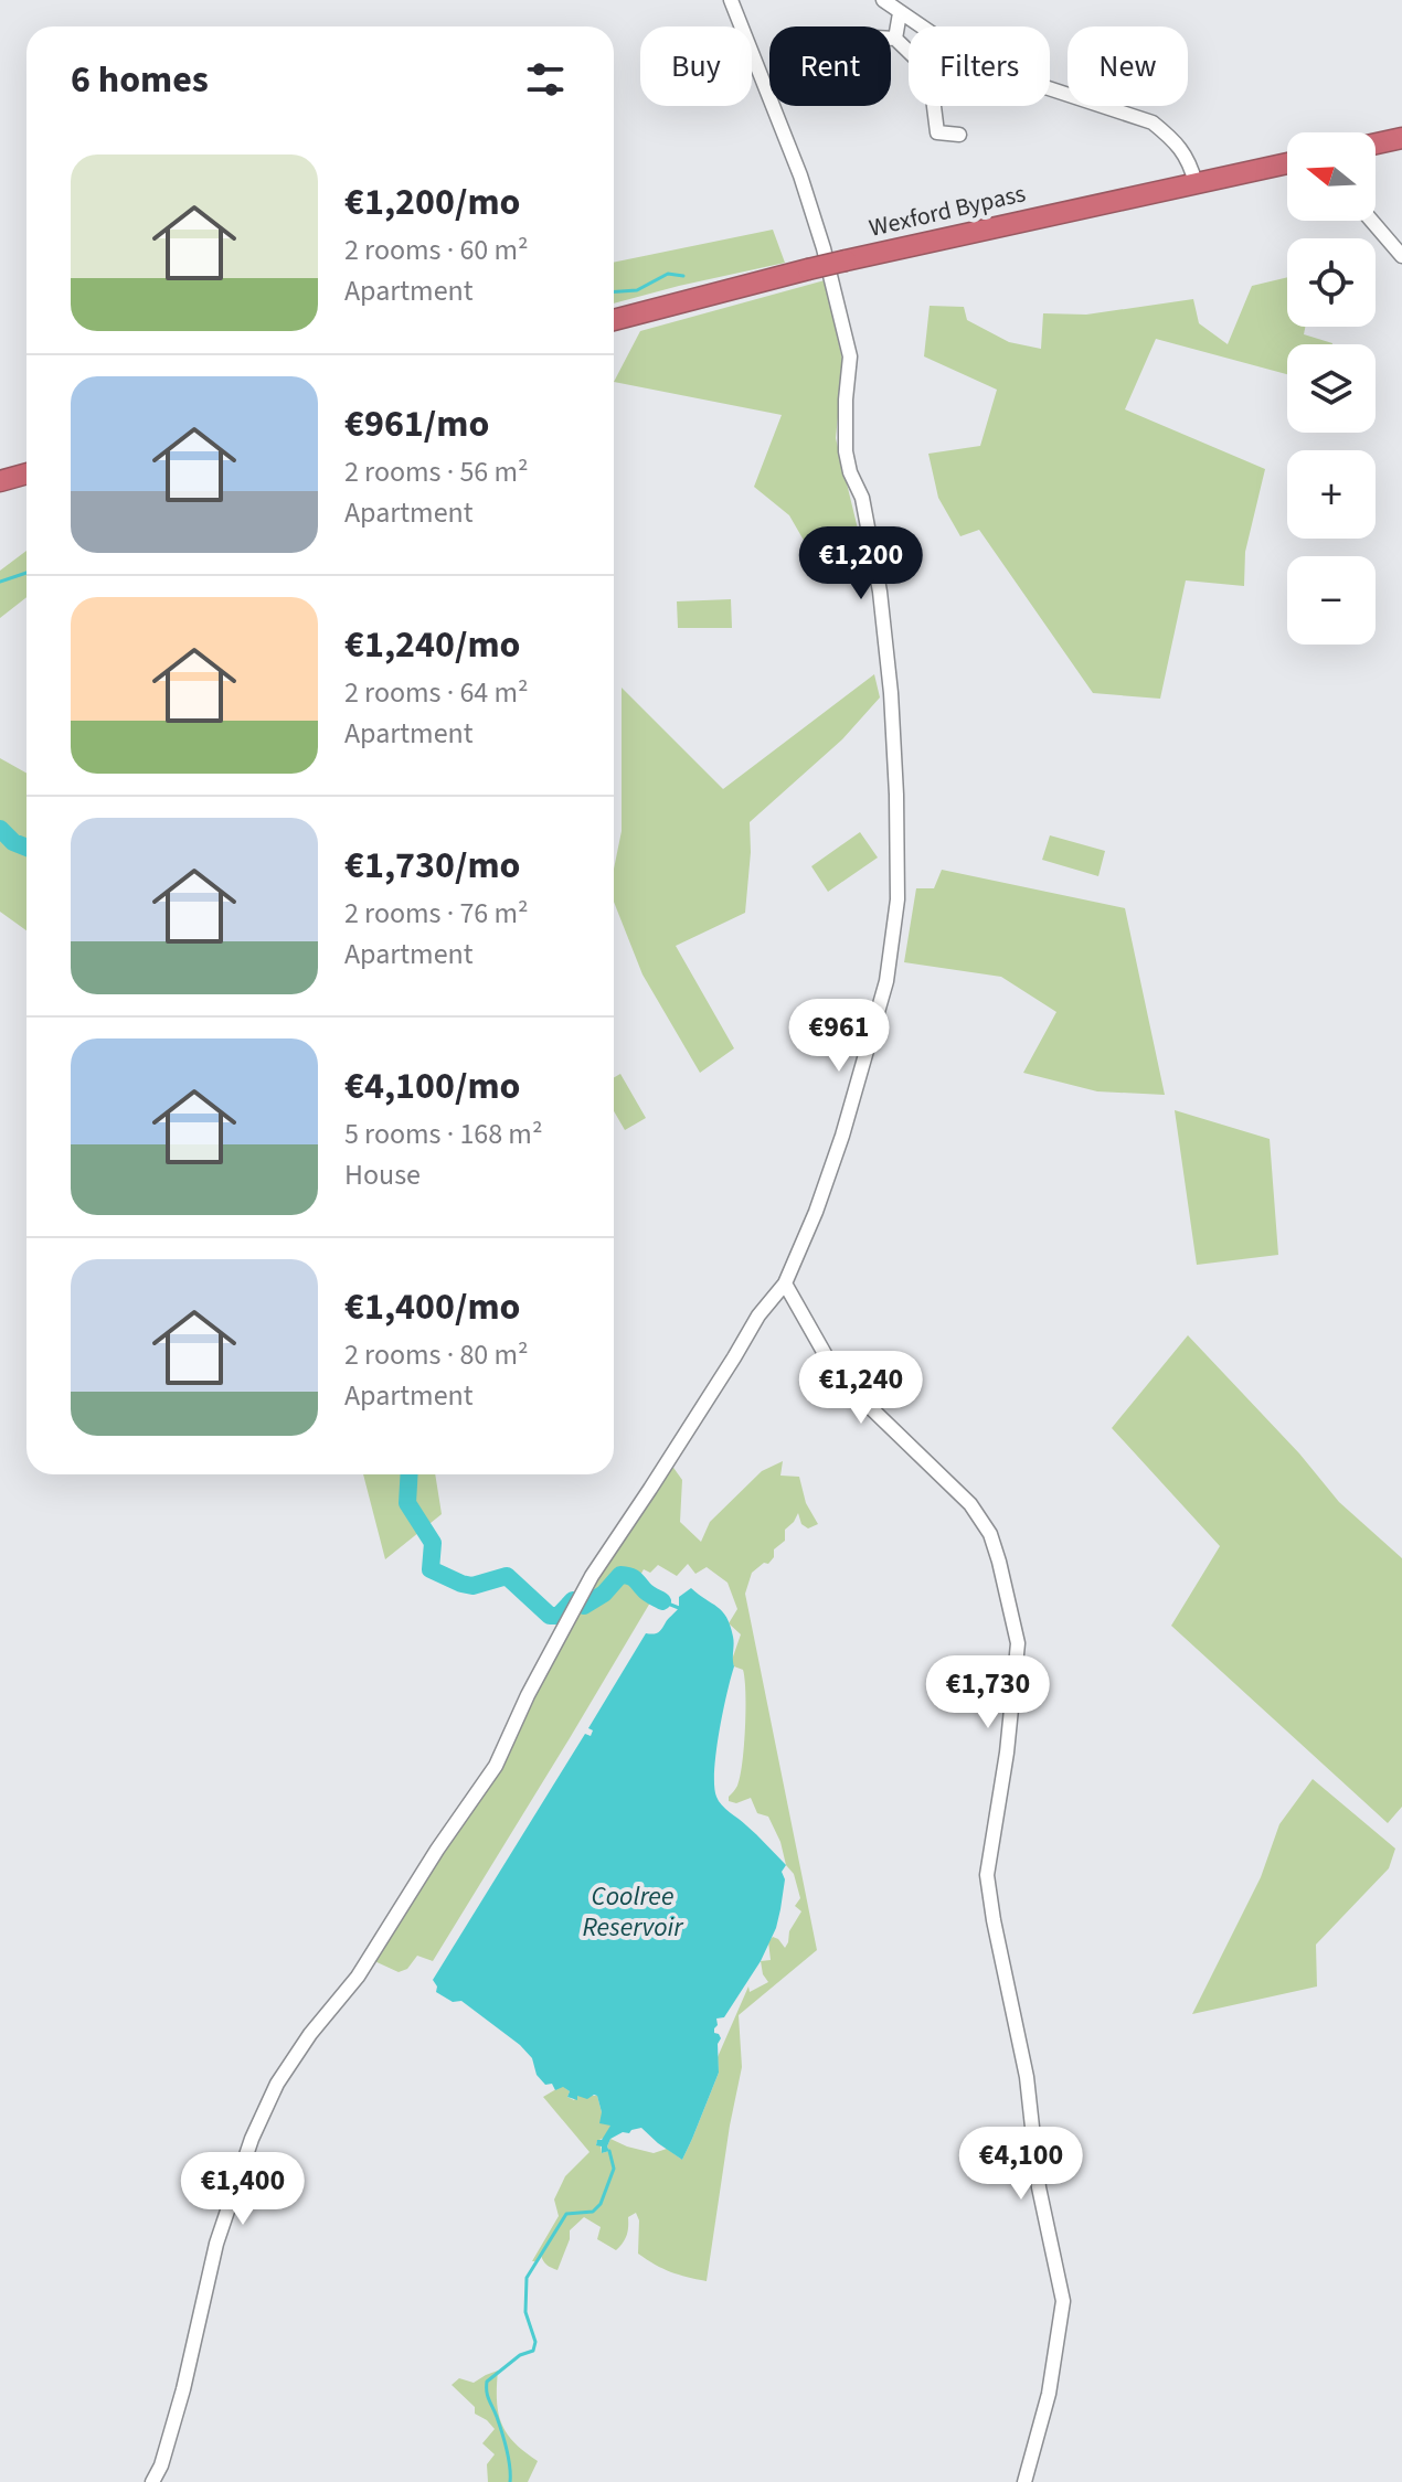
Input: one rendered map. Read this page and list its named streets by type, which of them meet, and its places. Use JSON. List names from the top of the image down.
{
  "streets": {
    "highway": ["Wexford Bypass"]
  },
  "water": ["Coolree Reservoir"],
  "north": "left",
  "page": {
    "chip": [
      "Buy",
      "Rent",
      "Filters",
      "New"
    ],
    "heading": "6 homes",
    "map_buttons": ["+", "−"],
    "list": [
      {
        "name": "€1,200/mo",
        "note": "2 rooms · 60 m² · Apartment"
      },
      {
        "name": "€961/mo",
        "note": "2 rooms · 56 m² · Apartment"
      },
      {
        "name": "€1,240/mo",
        "note": "2 rooms · 64 m² · Apartment"
      },
      {
        "name": "€1,730/mo",
        "note": "2 rooms · 76 m² · Apartment"
      },
      {
        "name": "€4,100/mo",
        "note": "5 rooms · 168 m² · House"
      },
      {
        "name": "€1,400/mo",
        "note": "2 rooms · 80 m² · Apartment"
      }
    ],
    "price": [
      "€1,200",
      "€961",
      "€1,240",
      "€1,730",
      "€4,100",
      "€1,400"
    ]
  }
}
